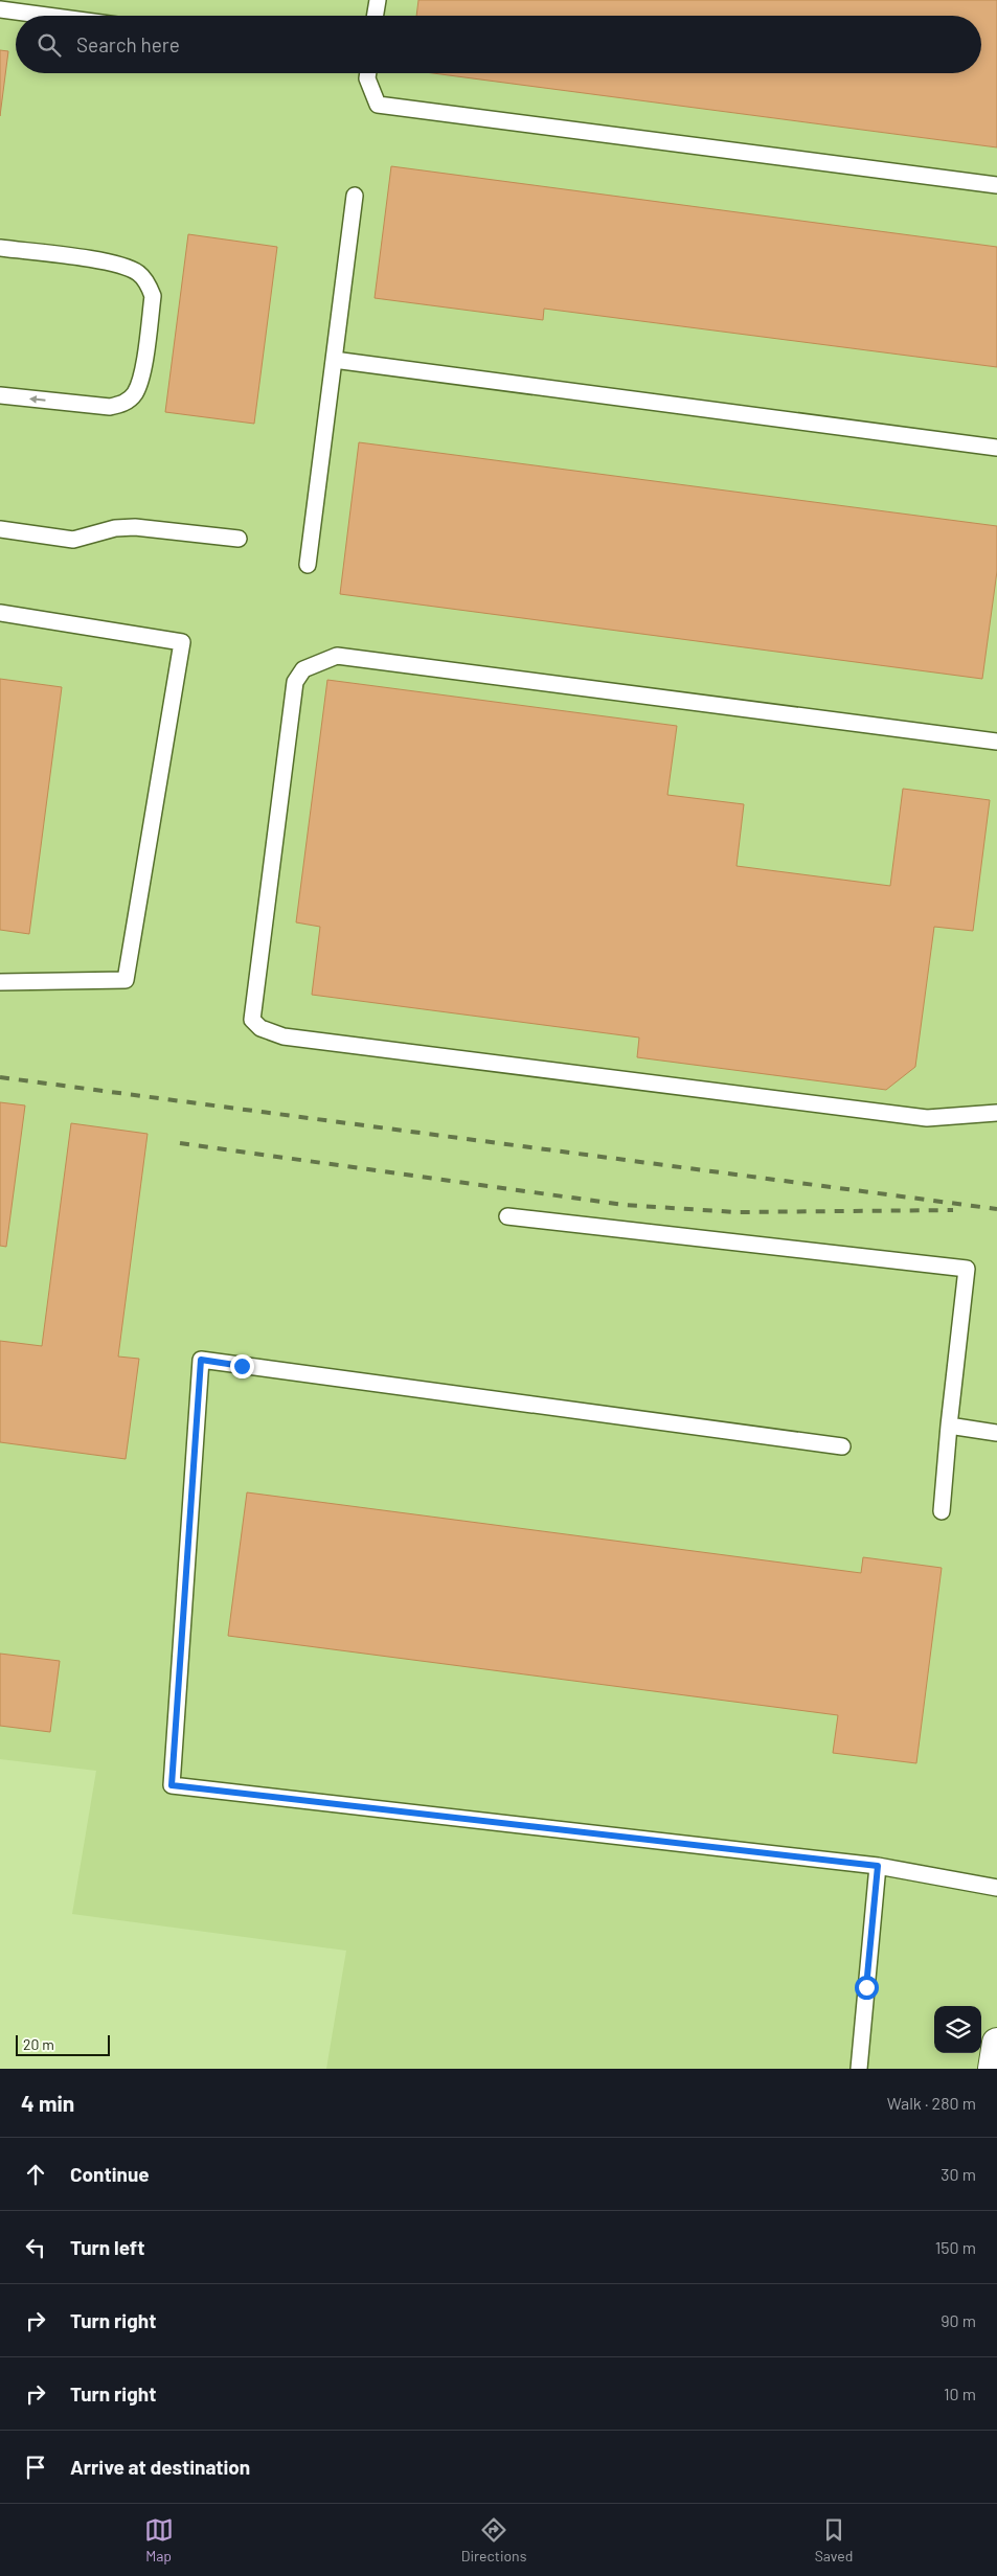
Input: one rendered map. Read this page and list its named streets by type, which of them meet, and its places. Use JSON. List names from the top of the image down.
{
  "scale_bar": "20 m",
  "page": {
    "search": "Search here",
    "scale": "20 m",
    "heading": ["4 min", "Walk · 280 m"],
    "list": [
      ["Continue", "30 m"],
      ["Turn left", "150 m"],
      ["Turn right", "90 m"],
      ["Turn right", "10 m"],
      "Arrive at destination"
    ],
    "nav": ["Map", "Directions", "Saved"]
  }
}
